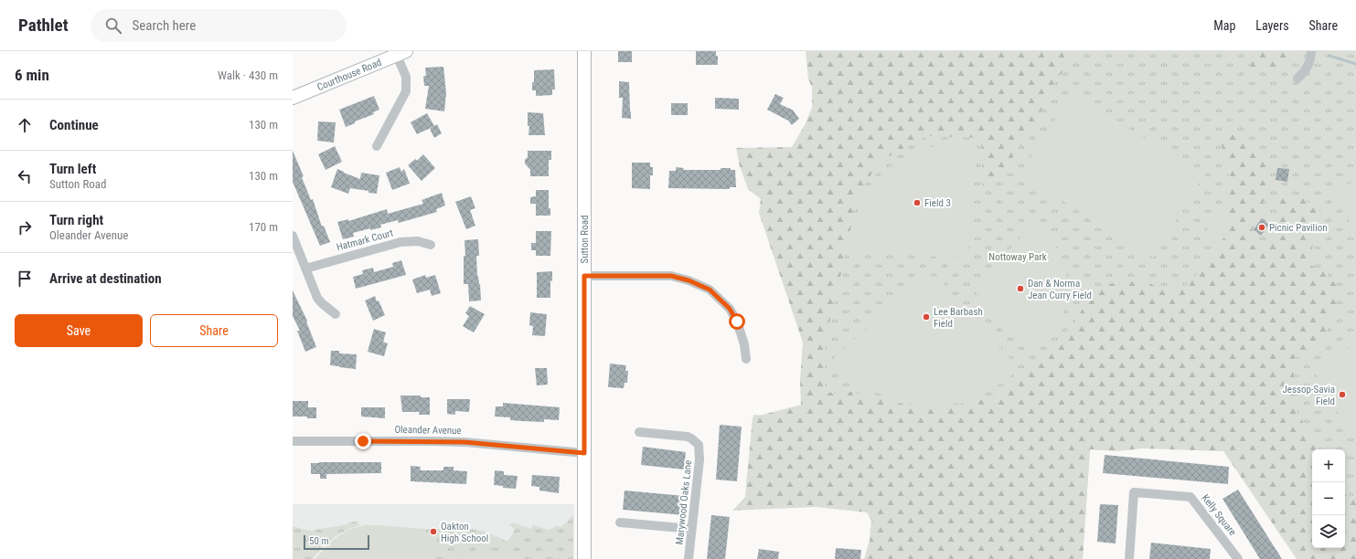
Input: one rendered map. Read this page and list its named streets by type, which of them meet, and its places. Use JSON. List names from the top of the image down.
{
  "streets": {
    "street": [
      "Courthouse Road",
      "Sutton Road",
      "Hatmark Court",
      "Oleander Avenue",
      "Marywood Oaks Lane",
      "Kelly Square"
    ]
  },
  "crossings": [
    ["Sutton Road", "Oleander Avenue"]
  ],
  "parks": ["Nottoway Park"],
  "places": [
    "Field 3",
    "Picnic Pavilion",
    "Dan & Norma Jean Curry Field",
    "Lee Barbash Field",
    "Jessop-Savia Field",
    "Oakton High School"
  ],
  "scale_bar": "50 m",
  "page": {
    "header": "Pathlet",
    "search": "Search here",
    "nav": ["Map", "Layers", "Share"],
    "heading": ["6 min", "Walk · 430 m"],
    "list": [
      ["Continue", "130 m"],
      ["Turn left", "Sutton Road", "130 m"],
      ["Turn right", "Oleander Avenue", "170 m"],
      "Arrive at destination"
    ],
    "buttons": ["Save", "Share"],
    "map_buttons": ["+", "−"],
    "scale": "50 m"
  }
}
